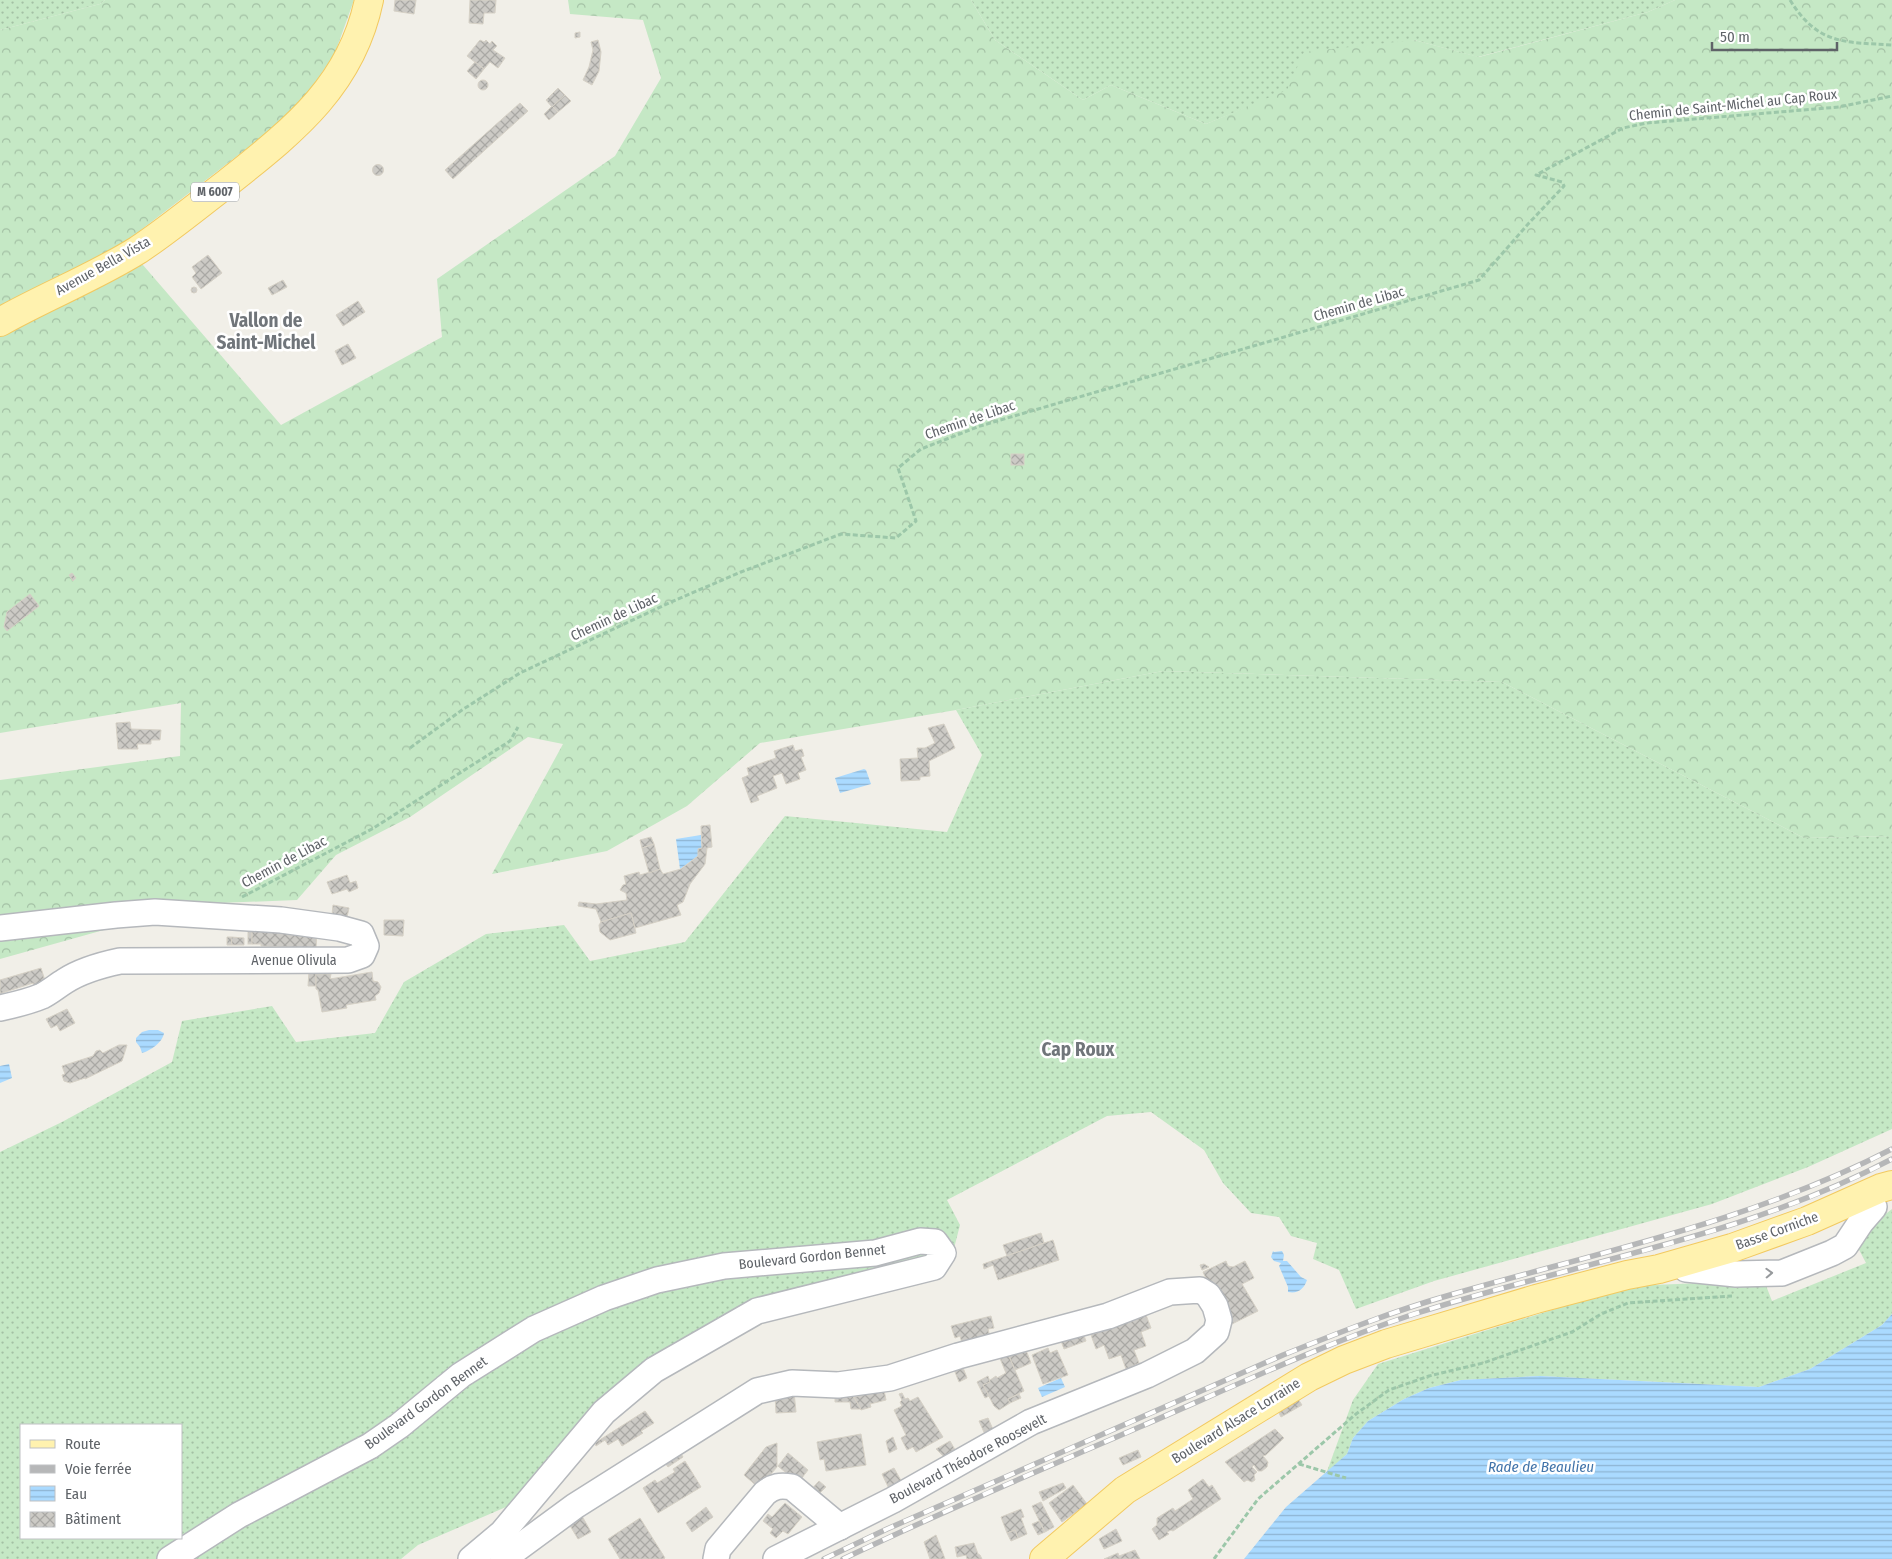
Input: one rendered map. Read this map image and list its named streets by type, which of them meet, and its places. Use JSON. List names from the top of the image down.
{
  "streets": {
    "main road": [
      "M 6007",
      "Avenue Bella Vista",
      "Basse Corniche",
      "Boulevard Alsace Lorraine"
    ],
    "street": ["Avenue Olivula", "Boulevard Gordon Bennet", "Boulevard Théodore Roosevelt"],
    "path": ["Chemin de Saint-Michel au Cap Roux", "Chemin de Libac"]
  },
  "crossings": [
    ["Chemin de Saint-Michel au Cap Roux", "Chemin de Libac"],
    ["Basse Corniche", "Boulevard Alsace Lorraine"]
  ],
  "districts": ["Vallon de Saint-Michel", "Cap Roux"],
  "water": ["Rade de Beaulieu"],
  "legend": [
    "Route",
    "Voie ferrée",
    "Eau",
    "Bâtiment"
  ],
  "scale_bar": "50 m"
}
